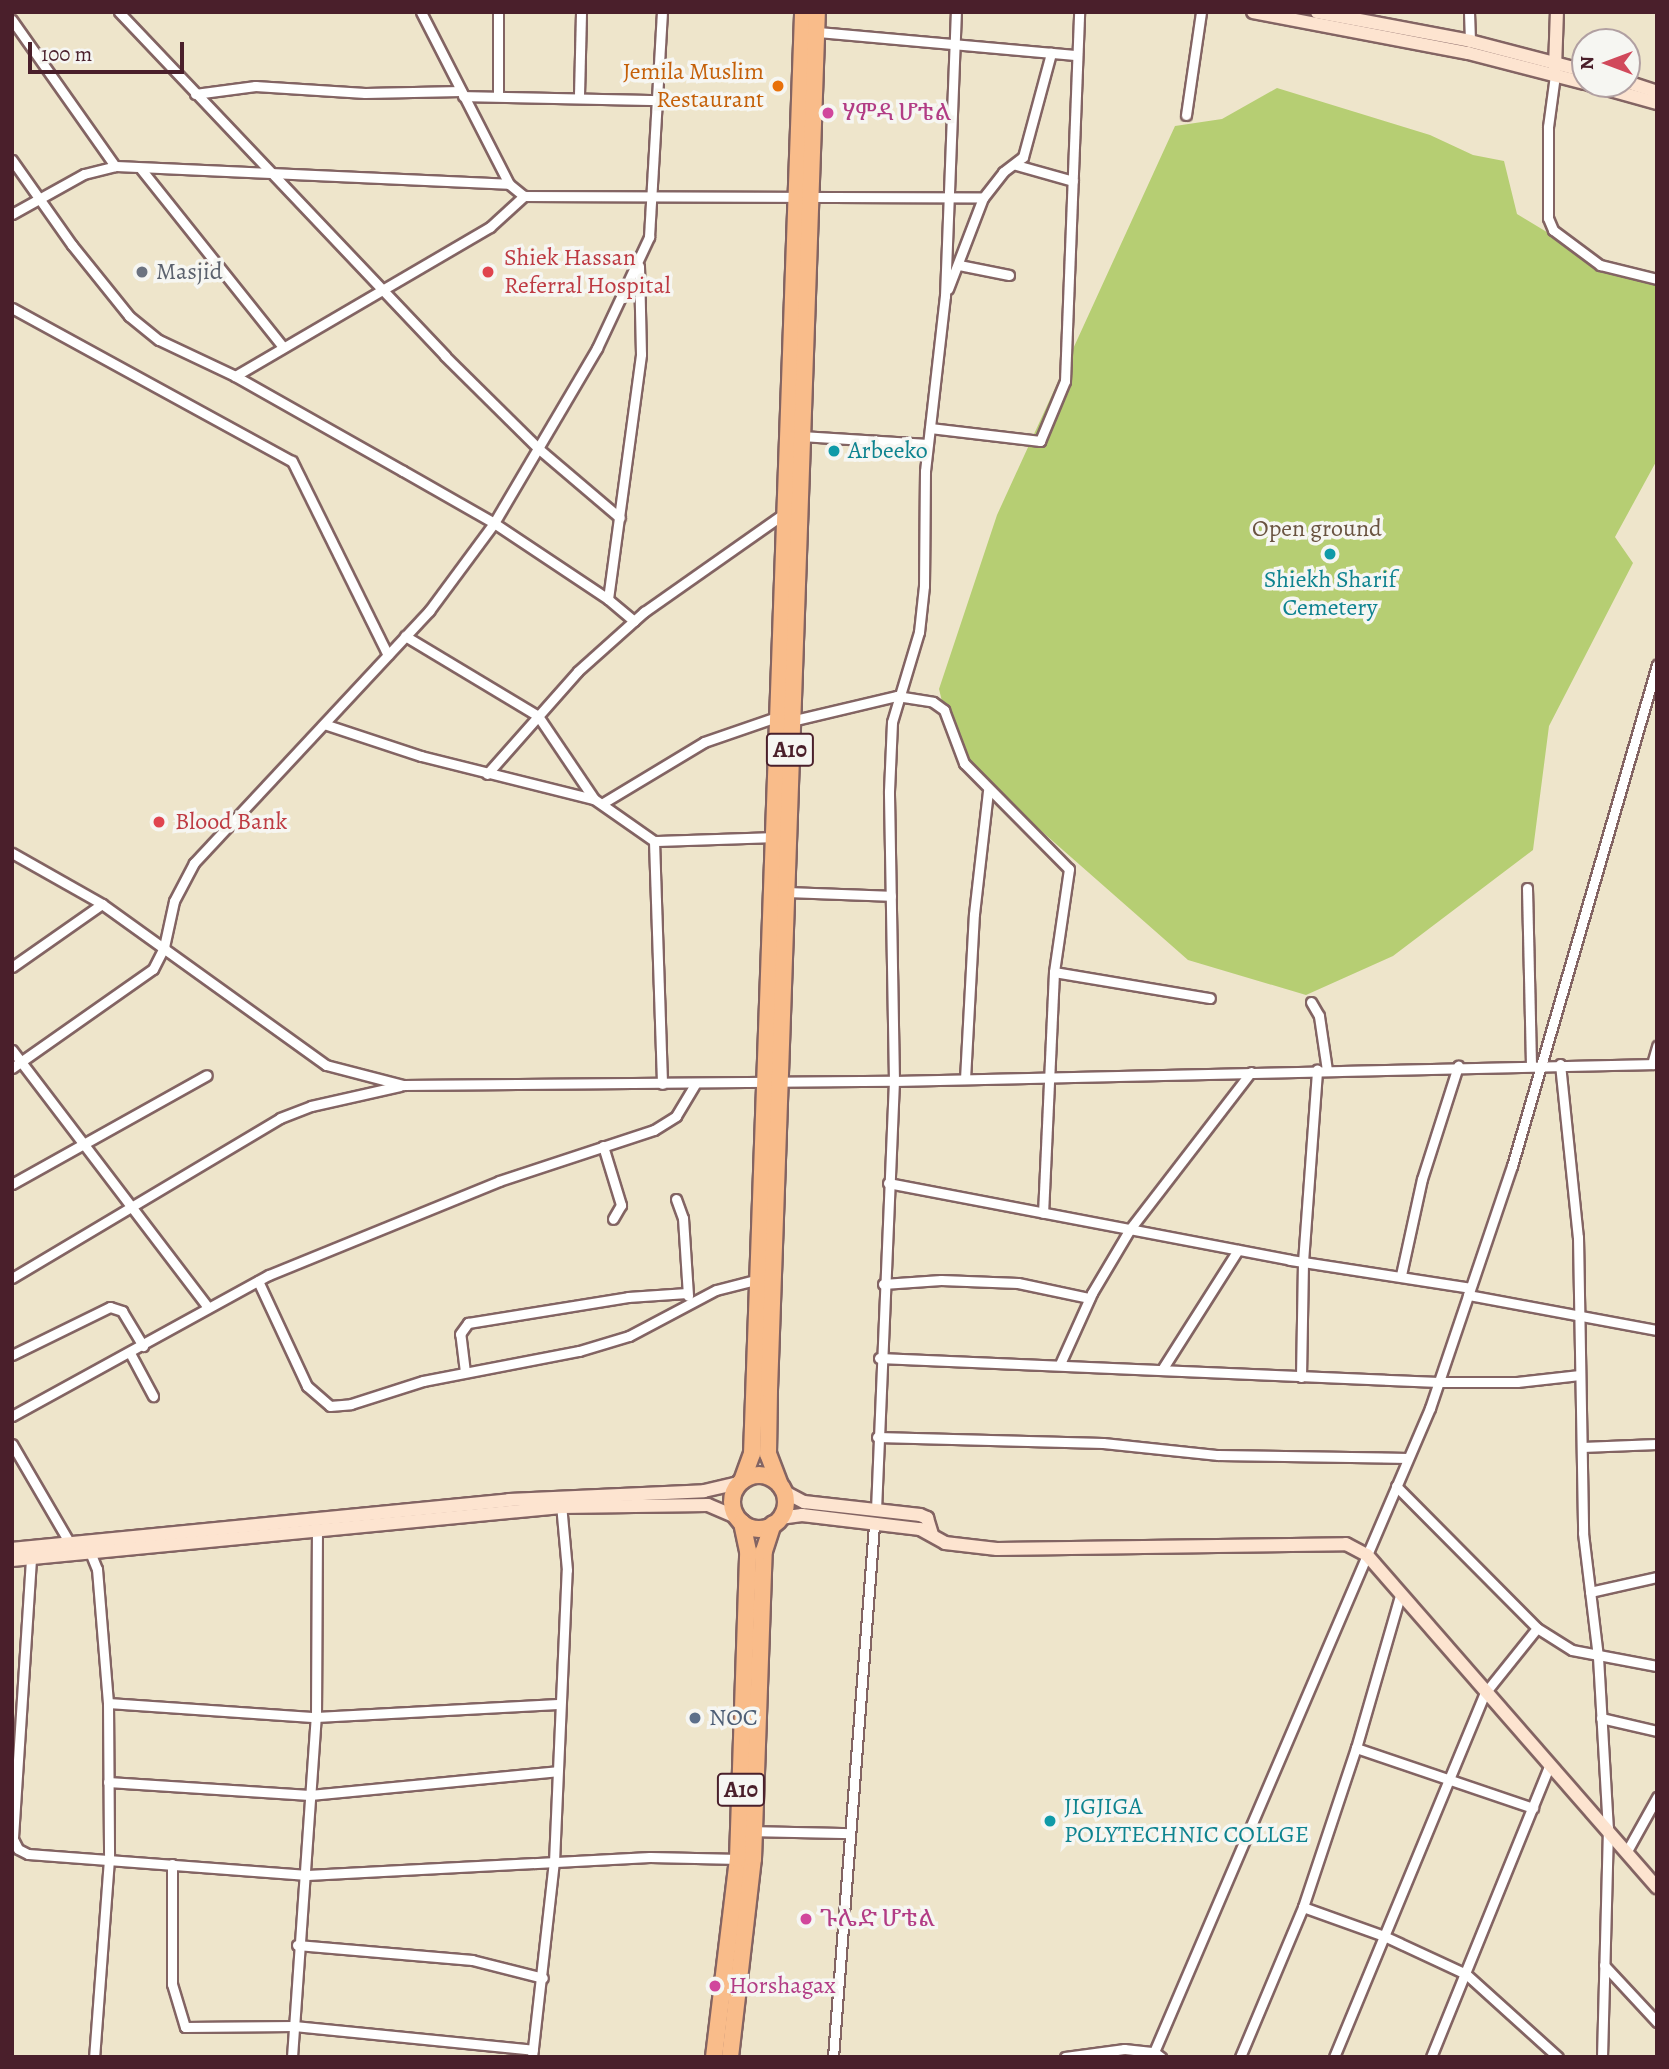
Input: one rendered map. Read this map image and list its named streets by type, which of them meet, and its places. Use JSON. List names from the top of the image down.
{
  "streets": {
    "highway": ["A10"]
  },
  "parks": ["Open ground"],
  "places": [
    "Jemila Muslim Restaurant",
    "ሃምዳ ሆቴል",
    "Masjid",
    "Shiek Hassan Referral Hospital",
    "Arbeeko",
    "Shiekh Sharif Cemetery",
    "Blood Bank",
    "NOC",
    "JIGJIGA POLYTECHNIC COLLGE",
    "ጉሌድ ሆቴል",
    "Horshagax"
  ],
  "scale_bar": "100 m",
  "north": "left"
}
